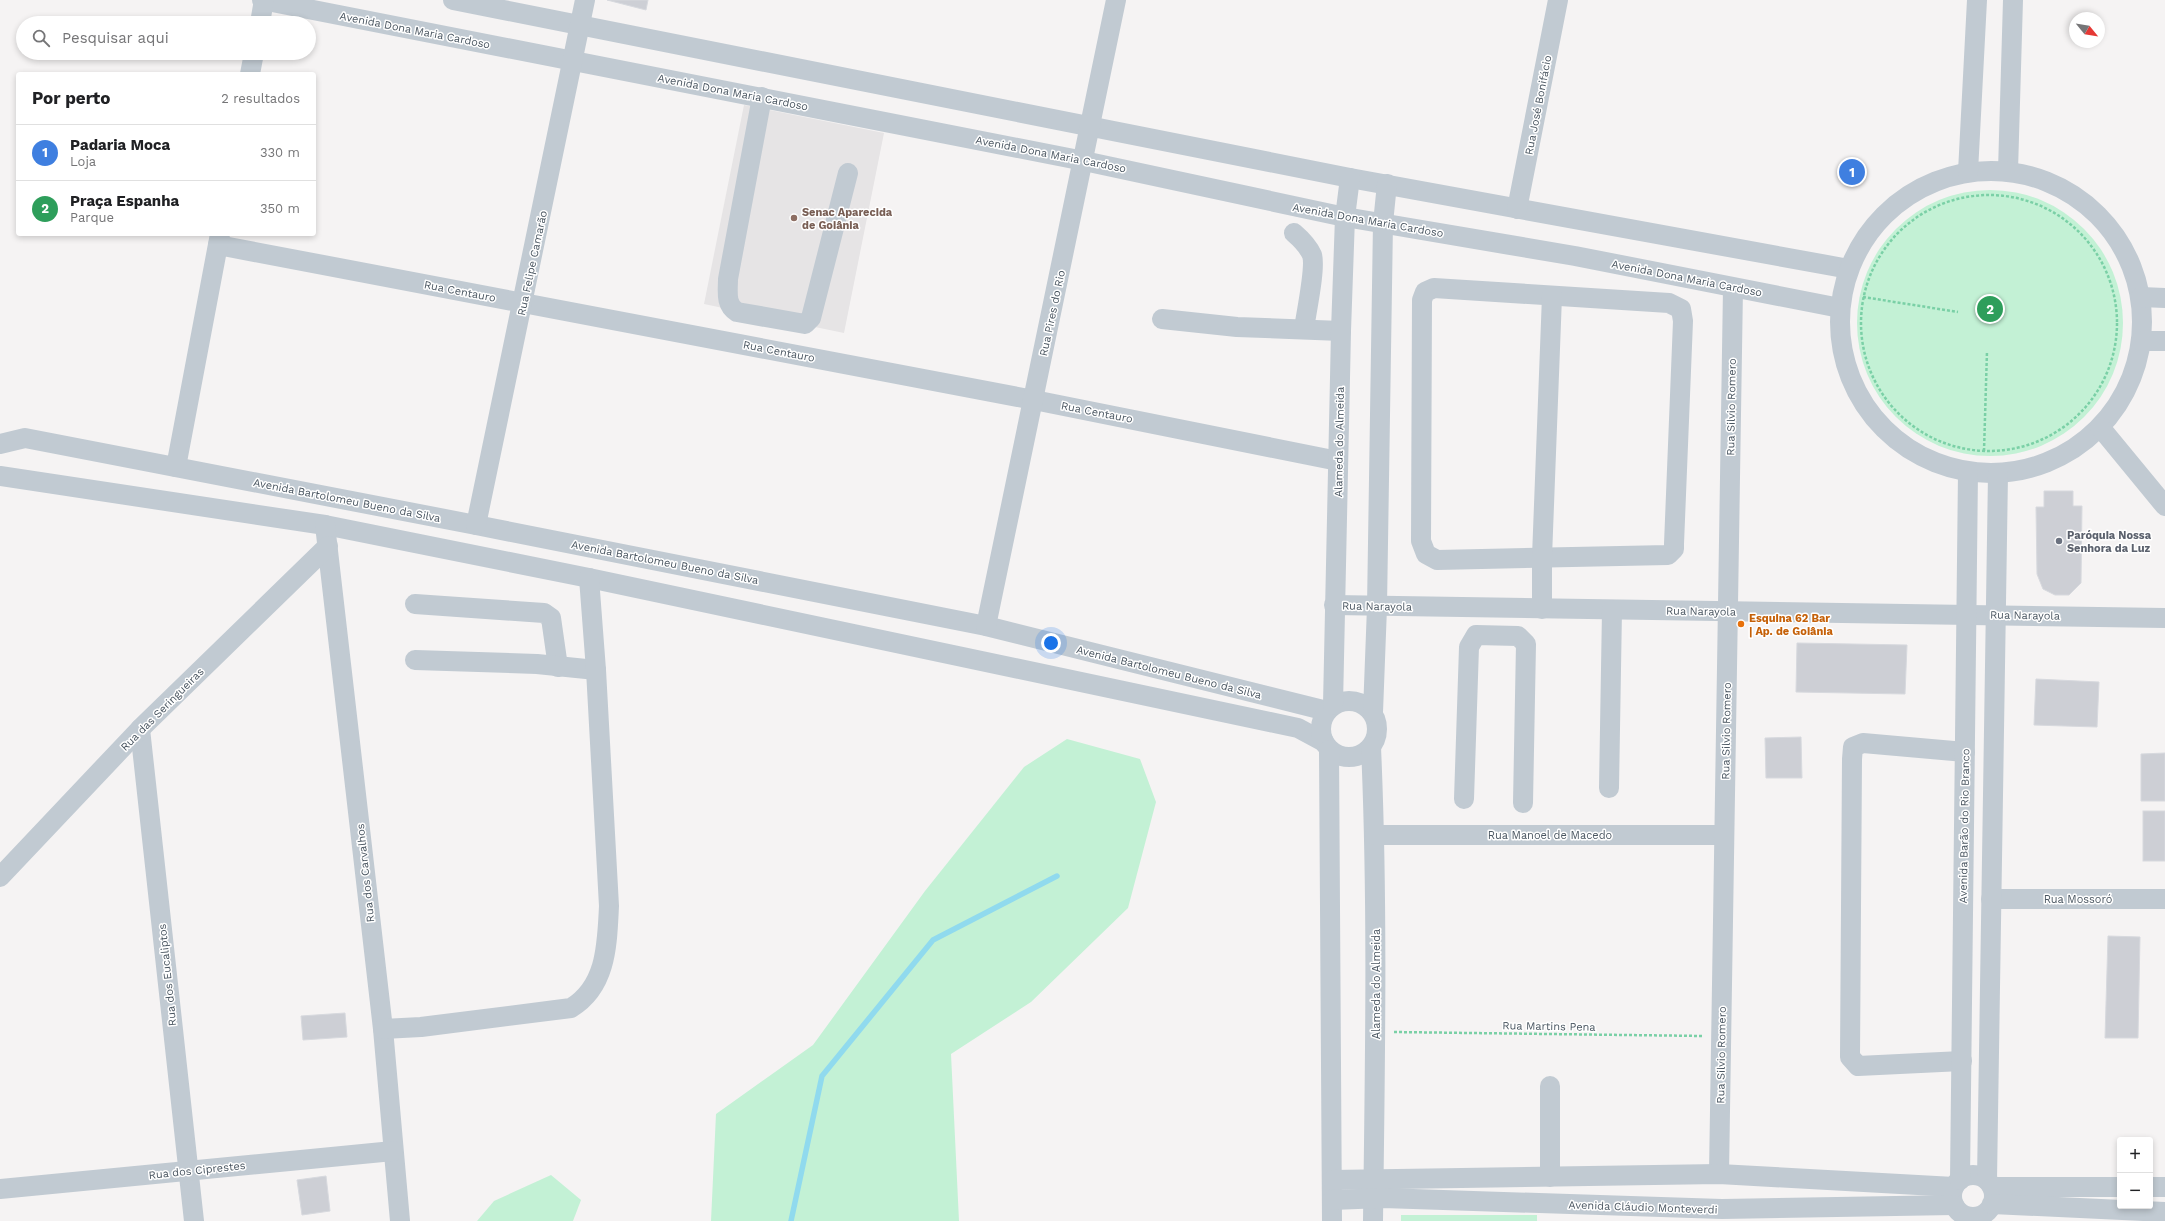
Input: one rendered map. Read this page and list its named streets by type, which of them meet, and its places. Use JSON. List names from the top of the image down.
{
  "streets": {
    "street": [
      "Avenida Dona Maria Cardoso",
      "Rua José Bonifácio",
      "Rua Felipe Camarão",
      "Rua Centauro",
      "Rua Pires do Rio",
      "Rua Silvio Romero",
      "Alameda do Almeida",
      "Avenida Bartolomeu Bueno da Silva",
      "Rua Narayola",
      "Rua das Seringueiras",
      "Avenida Barão do Rio Branco",
      "Rua Manoel de Macedo",
      "Rua dos Carvalhos",
      "Rua Mossoró",
      "Rua dos Eucaliptos",
      "Rua dos Ciprestes",
      "Avenida Cláudio Monteverdi"
    ],
    "path": ["Rua Martins Pena"]
  },
  "crossings": [
    ["Avenida Dona Maria Cardoso", "Rua Felipe Camarão"],
    ["Avenida Dona Maria Cardoso", "Rua Pires do Rio"],
    ["Avenida Dona Maria Cardoso", "Rua Silvio Romero"],
    ["Avenida Dona Maria Cardoso", "Alameda do Almeida"],
    ["Rua Felipe Camarão", "Rua Centauro"],
    ["Rua Felipe Camarão", "Avenida Bartolomeu Bueno da Silva"],
    ["Rua Centauro", "Rua Pires do Rio"],
    ["Rua Centauro", "Alameda do Almeida"],
    ["Rua Pires do Rio", "Avenida Bartolomeu Bueno da Silva"],
    ["Rua Silvio Romero", "Rua Narayola"],
    ["Rua Silvio Romero", "Rua Manoel de Macedo"],
    ["Rua Silvio Romero", "Rua Martins Pena"],
    ["Rua Silvio Romero", "Avenida Cláudio Monteverdi"],
    ["Alameda do Almeida", "Avenida Bartolomeu Bueno da Silva"],
    ["Alameda do Almeida", "Rua Narayola"],
    ["Alameda do Almeida", "Rua Manoel de Macedo"],
    ["Alameda do Almeida", "Rua Martins Pena"],
    ["Alameda do Almeida", "Avenida Cláudio Monteverdi"],
    ["Rua Narayola", "Avenida Barão do Rio Branco"],
    ["Rua das Seringueiras", "Rua dos Carvalhos"],
    ["Rua das Seringueiras", "Rua dos Eucaliptos"],
    ["Avenida Barão do Rio Branco", "Avenida Cláudio Monteverdi"],
    ["Rua dos Carvalhos", "Rua dos Ciprestes"],
    ["Rua dos Eucaliptos", "Rua dos Ciprestes"]
  ],
  "places": ["Senac Aparecida de Goiânia", "Paróquia Nossa Senhora da Luz", "Esquina 62 Bar | Ap. de Goiânia"],
  "north": "bottom right",
  "page": {
    "search": "Pesquisar aqui",
    "heading": ["Por perto", "2 resultados"],
    "list": [
      {
        "mark": "1",
        "name": "Padaria Moca",
        "note": "Loja",
        "value": "330 m"
      },
      {
        "mark": "2",
        "name": "Praça Espanha",
        "note": "Parque",
        "value": "350 m"
      }
    ],
    "pins": ["1", "2"],
    "map_buttons": ["+", "−"]
  }
}
